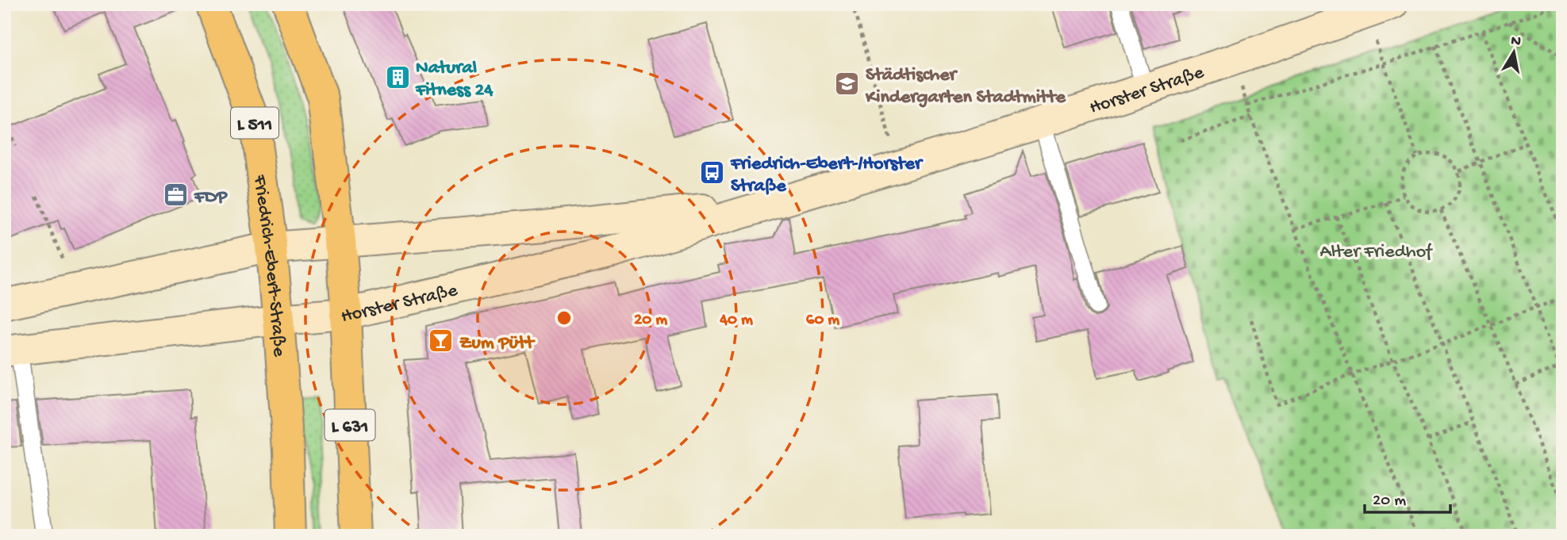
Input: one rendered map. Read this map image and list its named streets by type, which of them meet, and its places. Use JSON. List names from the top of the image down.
{
  "streets": {
    "main road": [
      "Horster Straße",
      "L 511",
      "Friedrich-Ebert-Straße",
      "L 631"
    ]
  },
  "crossings": [
    ["Horster Straße", "Friedrich-Ebert-Straße"],
    ["Horster Straße", "L 631"]
  ],
  "parks": ["Alter Friedhof"],
  "places": {
    "building": ["Natural Fitness 24"],
    "school or university": ["Städtischer Kindergarten Stadtmitte"],
    "bus stop": ["Friedrich-Ebert-/Horster Straße"],
    "office": ["FDP"],
    "bar": ["Zum Pütt"]
  },
  "scale_bar": "20 m",
  "north": "top",
  "rings": ["20 m", "40 m", "60 m"]
}
